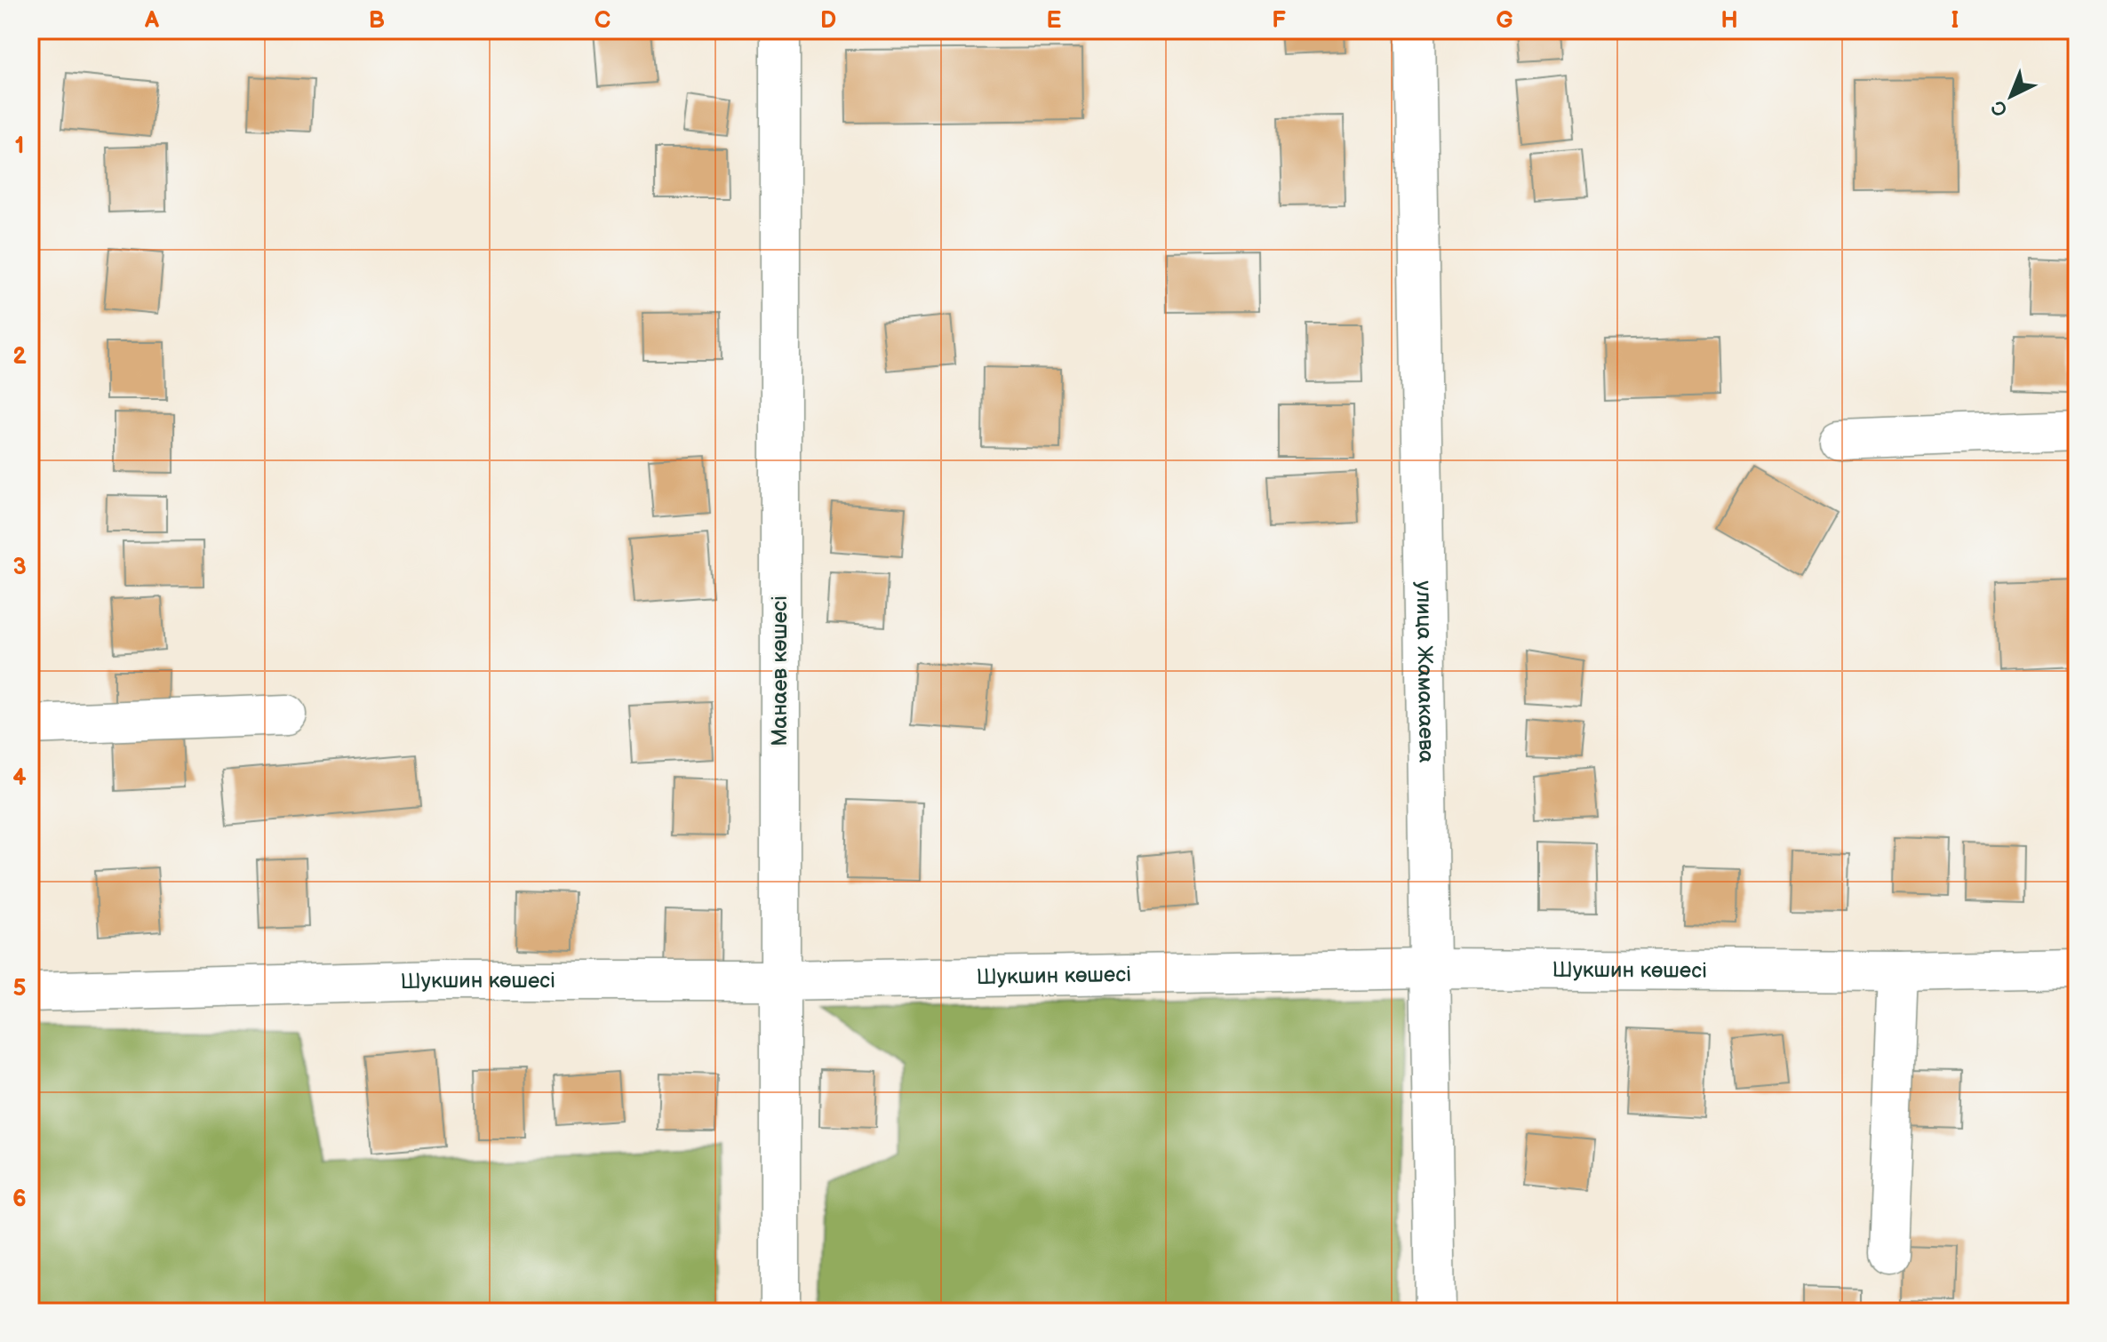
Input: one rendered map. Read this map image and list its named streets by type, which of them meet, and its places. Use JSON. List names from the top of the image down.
{
  "streets": {
    "street": ["Манаев көшесі", "улица Жамакаева", "Шукшин көшесі"]
  },
  "crossings": [
    ["Манаев көшесі", "Шукшин көшесі"],
    ["улица Жамакаева", "Шукшин көшесі"]
  ],
  "north": "bottom left",
  "grid": {
    "columns": [
      "A",
      "B",
      "C",
      "D",
      "E",
      "F",
      "G",
      "H",
      "I"
    ],
    "rows": [
      "1",
      "2",
      "3",
      "4",
      "5",
      "6"
    ]
  }
}
